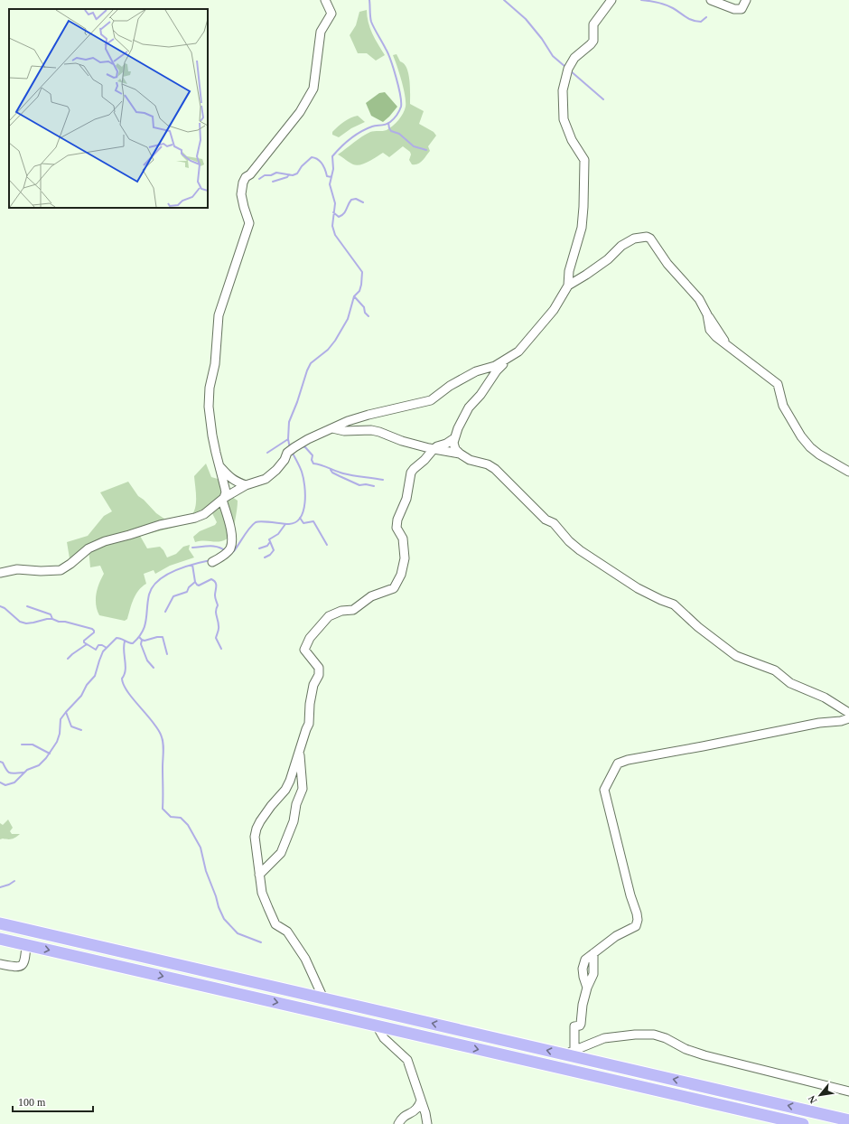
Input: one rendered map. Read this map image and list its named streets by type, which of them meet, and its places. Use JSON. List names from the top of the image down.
{
  "scale_bar": "100 m",
  "north": "bottom left"
}
